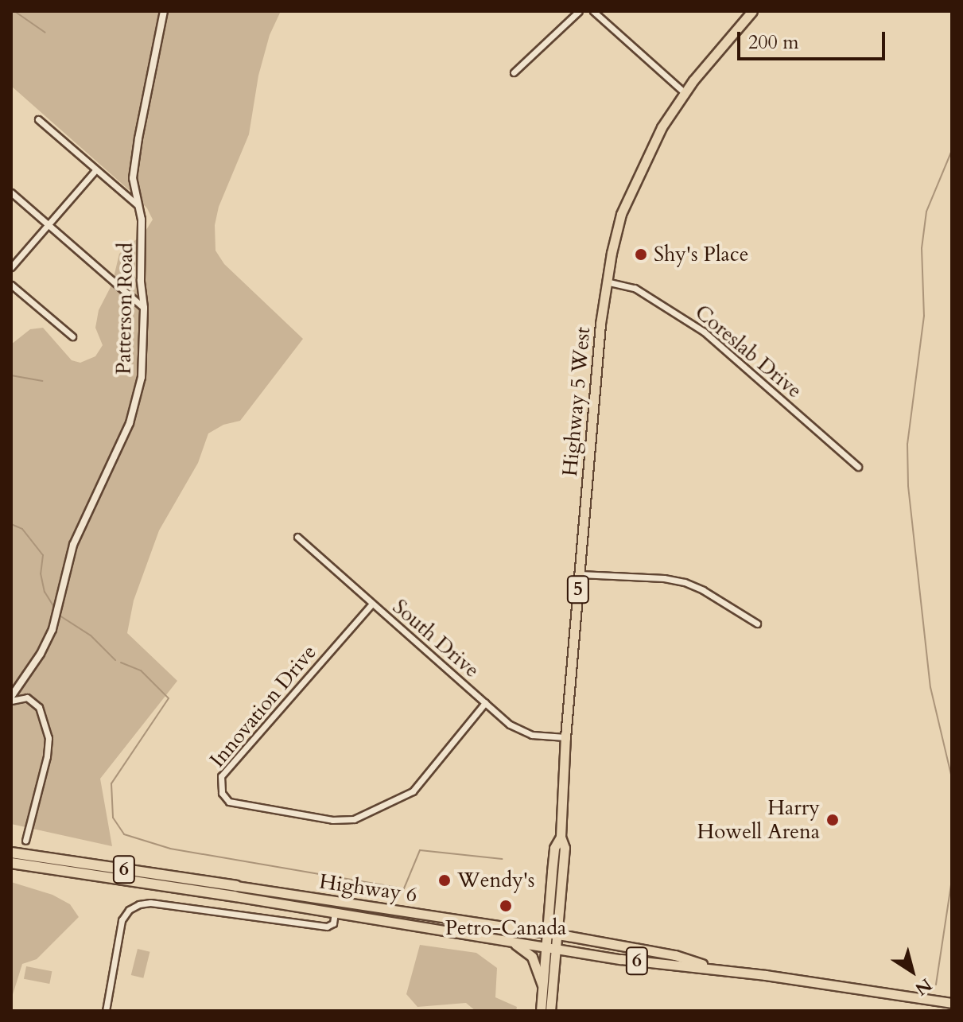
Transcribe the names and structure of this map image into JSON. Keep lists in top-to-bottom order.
{
  "streets": {
    "highway": ["6", "Highway 6"],
    "main road": ["Highway 5 West", "5"],
    "street": [
      "Patterson Road",
      "Coreslab Drive",
      "South Drive",
      "Innovation Drive"
    ]
  },
  "crossings": [
    ["Coreslab Drive", "Highway 5 West"],
    ["Highway 5 West", "5"],
    ["Highway 5 West", "South Drive"],
    ["Highway 5 West", "Highway 6"],
    ["5", "Highway 6"],
    ["South Drive", "Innovation Drive"]
  ],
  "places": [
    "Shy's Place",
    "Harry Howell Arena",
    "Wendy's",
    "Petro-Canada"
  ],
  "scale_bar": "200 m",
  "north": "bottom right"
}
